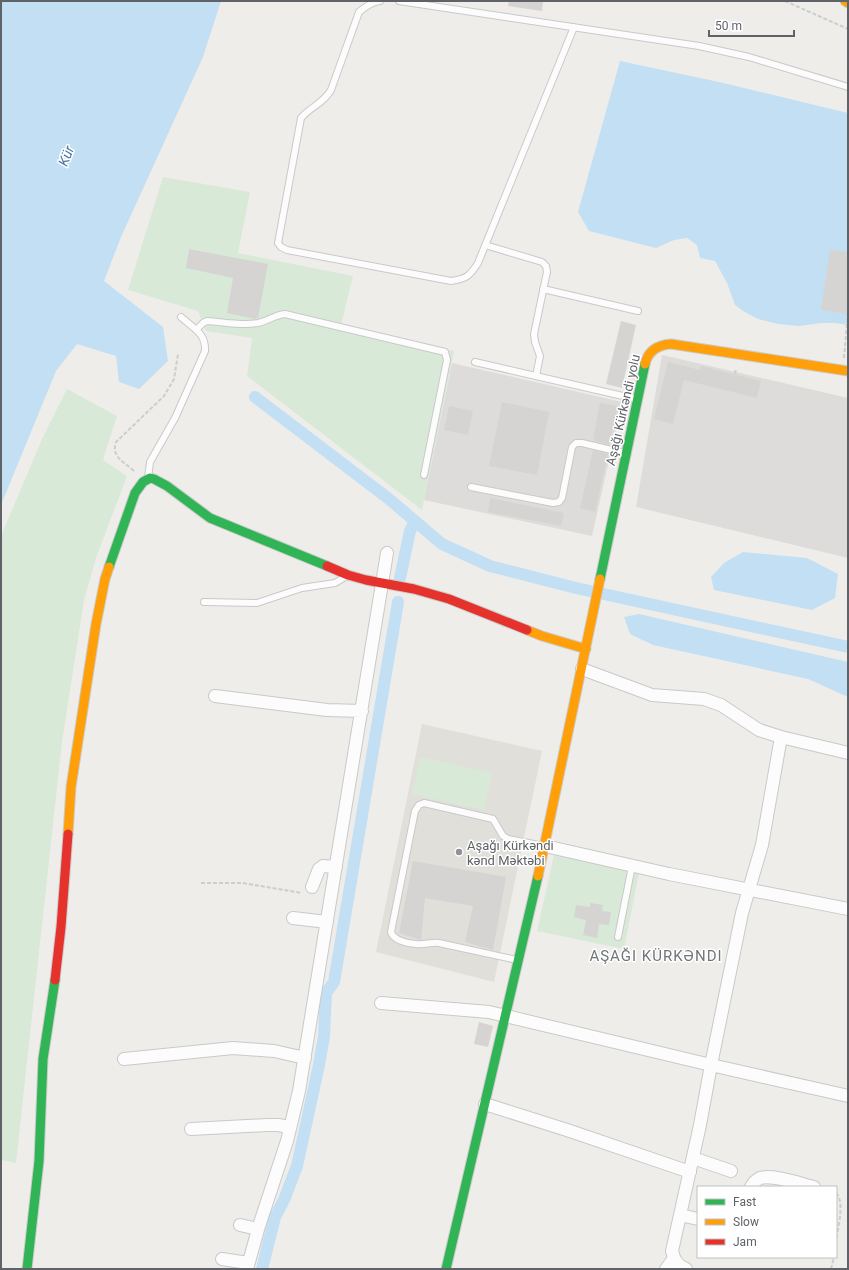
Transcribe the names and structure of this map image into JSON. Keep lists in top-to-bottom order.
{
  "streets": {
    "street": ["Aşağı Kürkəndi yolu"]
  },
  "districts": ["AŞAĞI KÜRKƏNDI"],
  "water": ["Kür"],
  "places": ["Aşağı Kürkəndi kənd Məktəbi"],
  "legend": ["Fast", "Slow", "Jam"],
  "scale_bar": "50 m"
}
